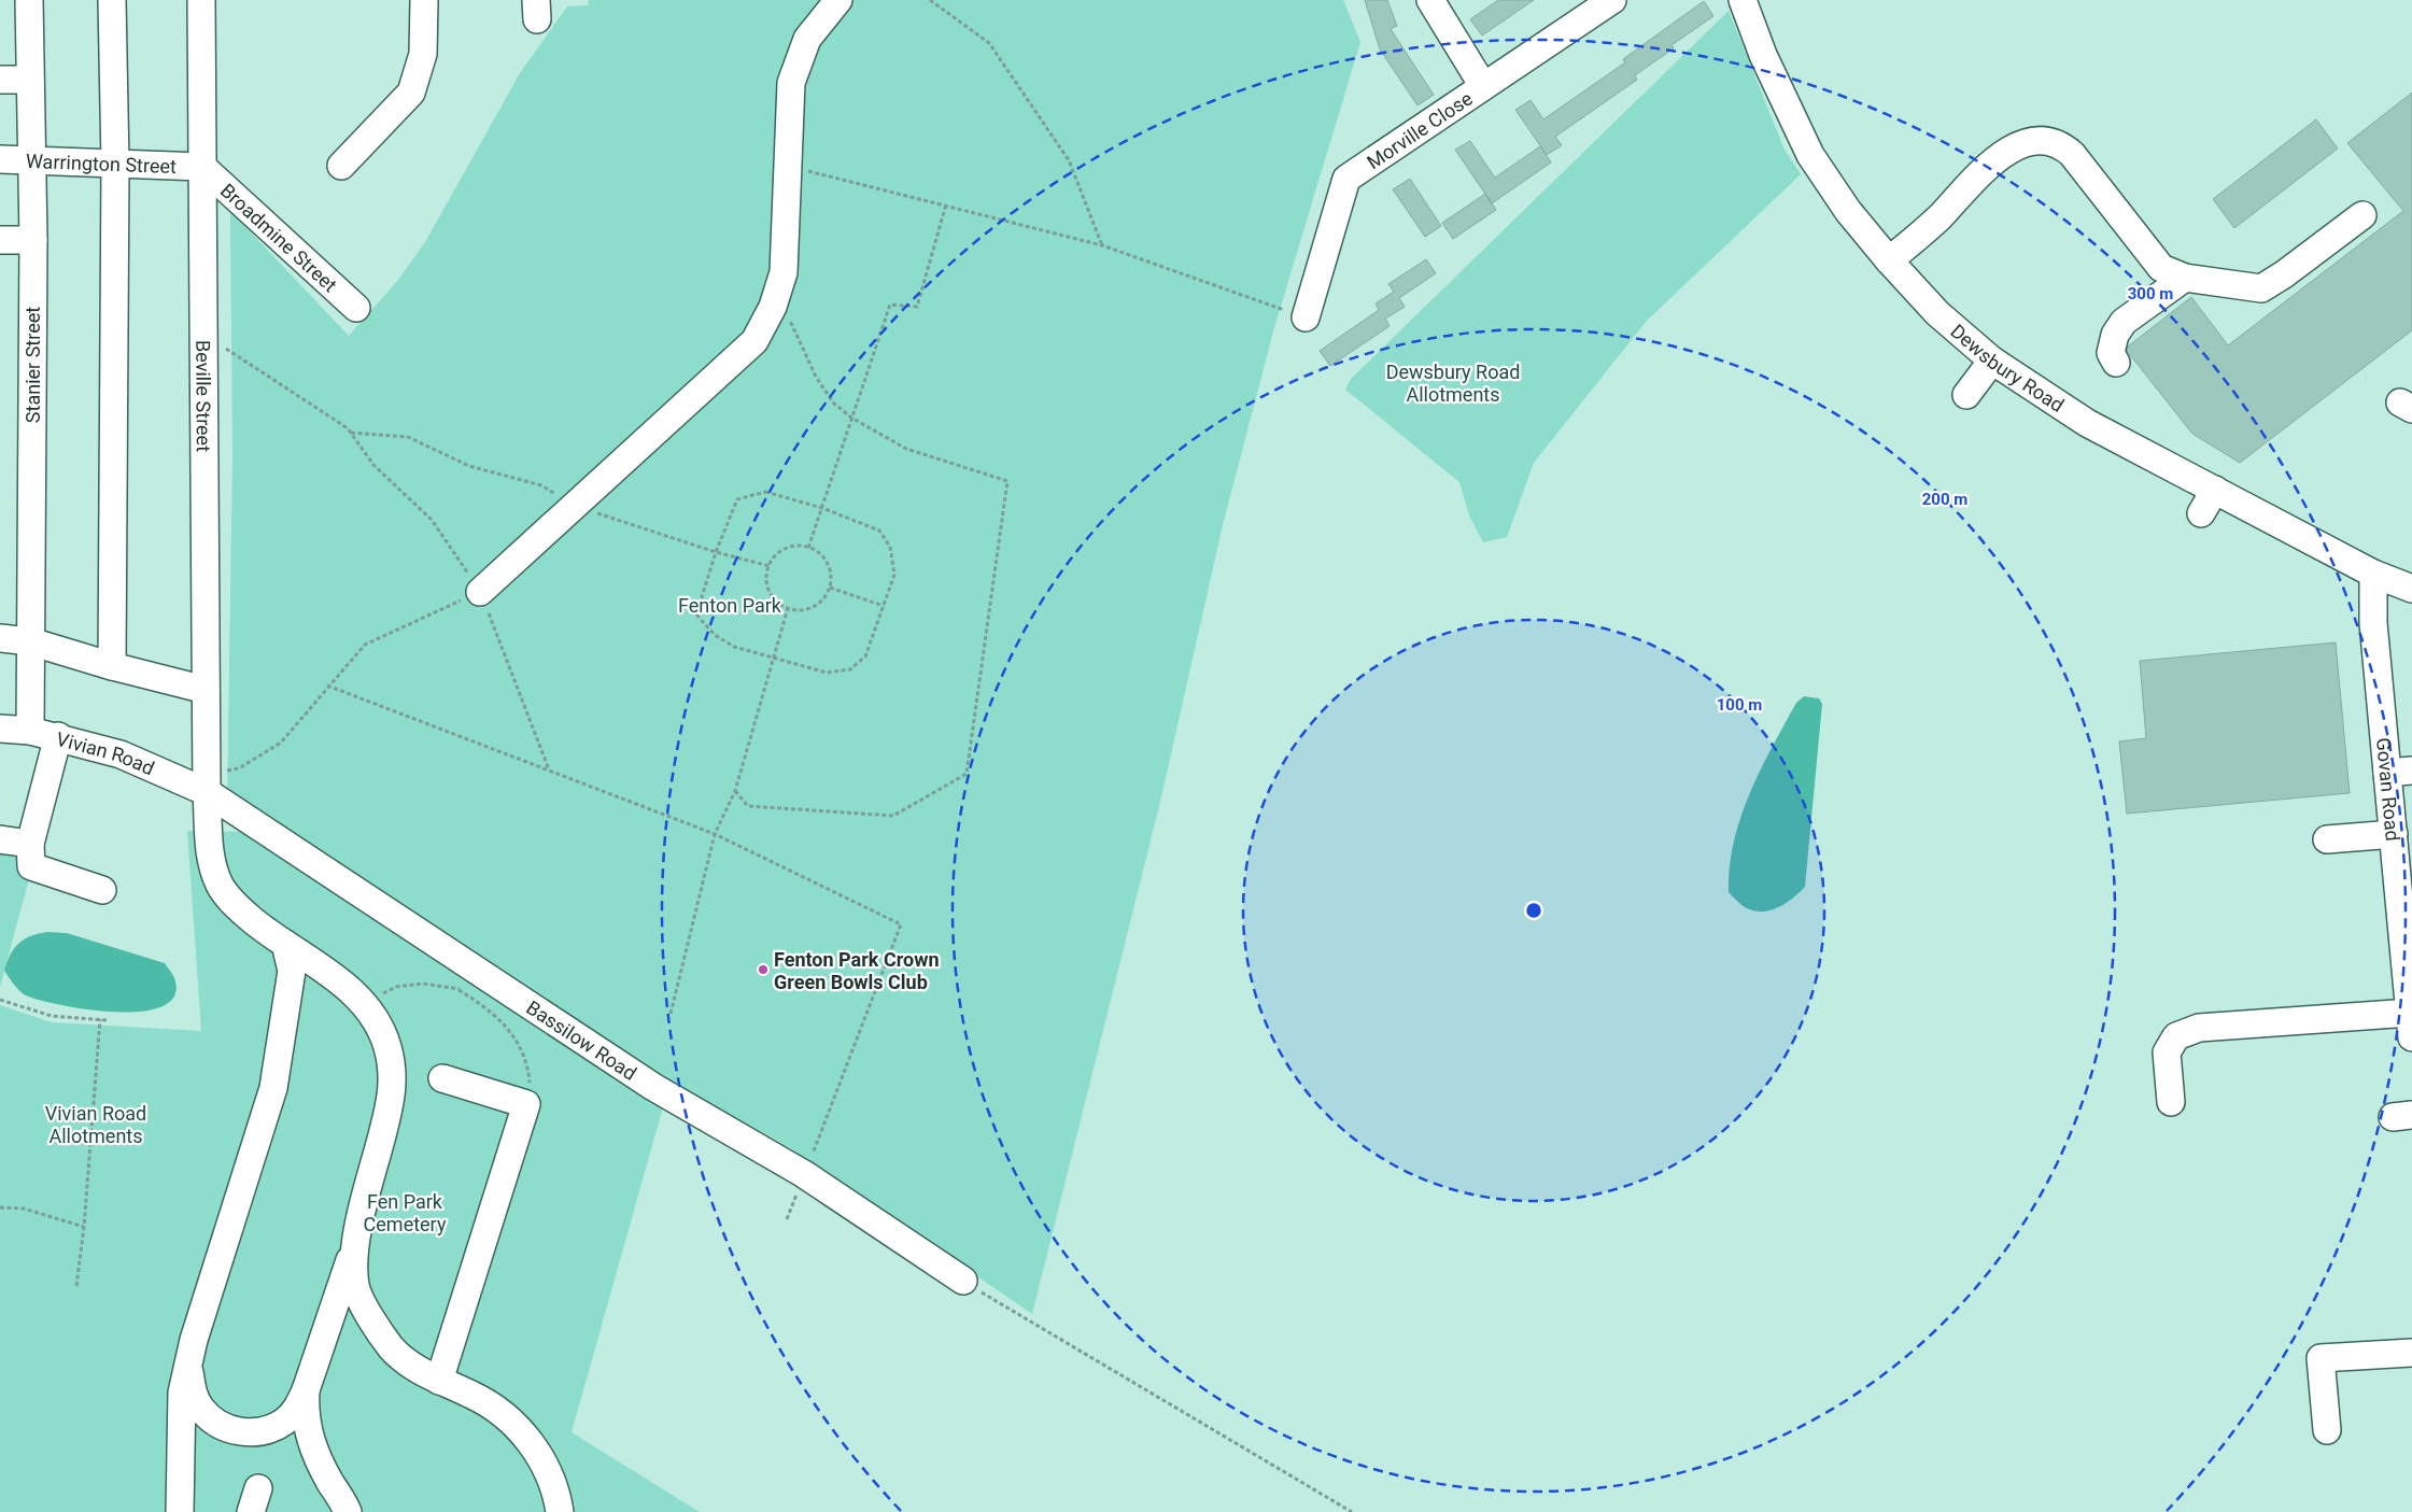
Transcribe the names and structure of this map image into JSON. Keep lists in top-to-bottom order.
{
  "streets": {
    "street": [
      "Morville Close",
      "Warrington Street",
      "Broadmine Street",
      "Stanier Street",
      "Dewsbury Road",
      "Beville Street",
      "Vivian Road",
      "Govan Road",
      "Bassilow Road"
    ]
  },
  "crossings": [
    ["Warrington Street", "Broadmine Street"],
    ["Warrington Street", "Stanier Street"],
    ["Warrington Street", "Beville Street"],
    ["Broadmine Street", "Beville Street"],
    ["Stanier Street", "Vivian Road"],
    ["Dewsbury Road", "Govan Road"],
    ["Beville Street", "Vivian Road"],
    ["Beville Street", "Bassilow Road"],
    ["Vivian Road", "Bassilow Road"]
  ],
  "parks": [
    "Dewsbury Road Allotments",
    "Fenton Park",
    "Vivian Road Allotments",
    "Fen Park Cemetery"
  ],
  "places": ["Fenton Park Crown Green Bowls Club"],
  "rings": ["300 m", "200 m", "100 m"]
}
